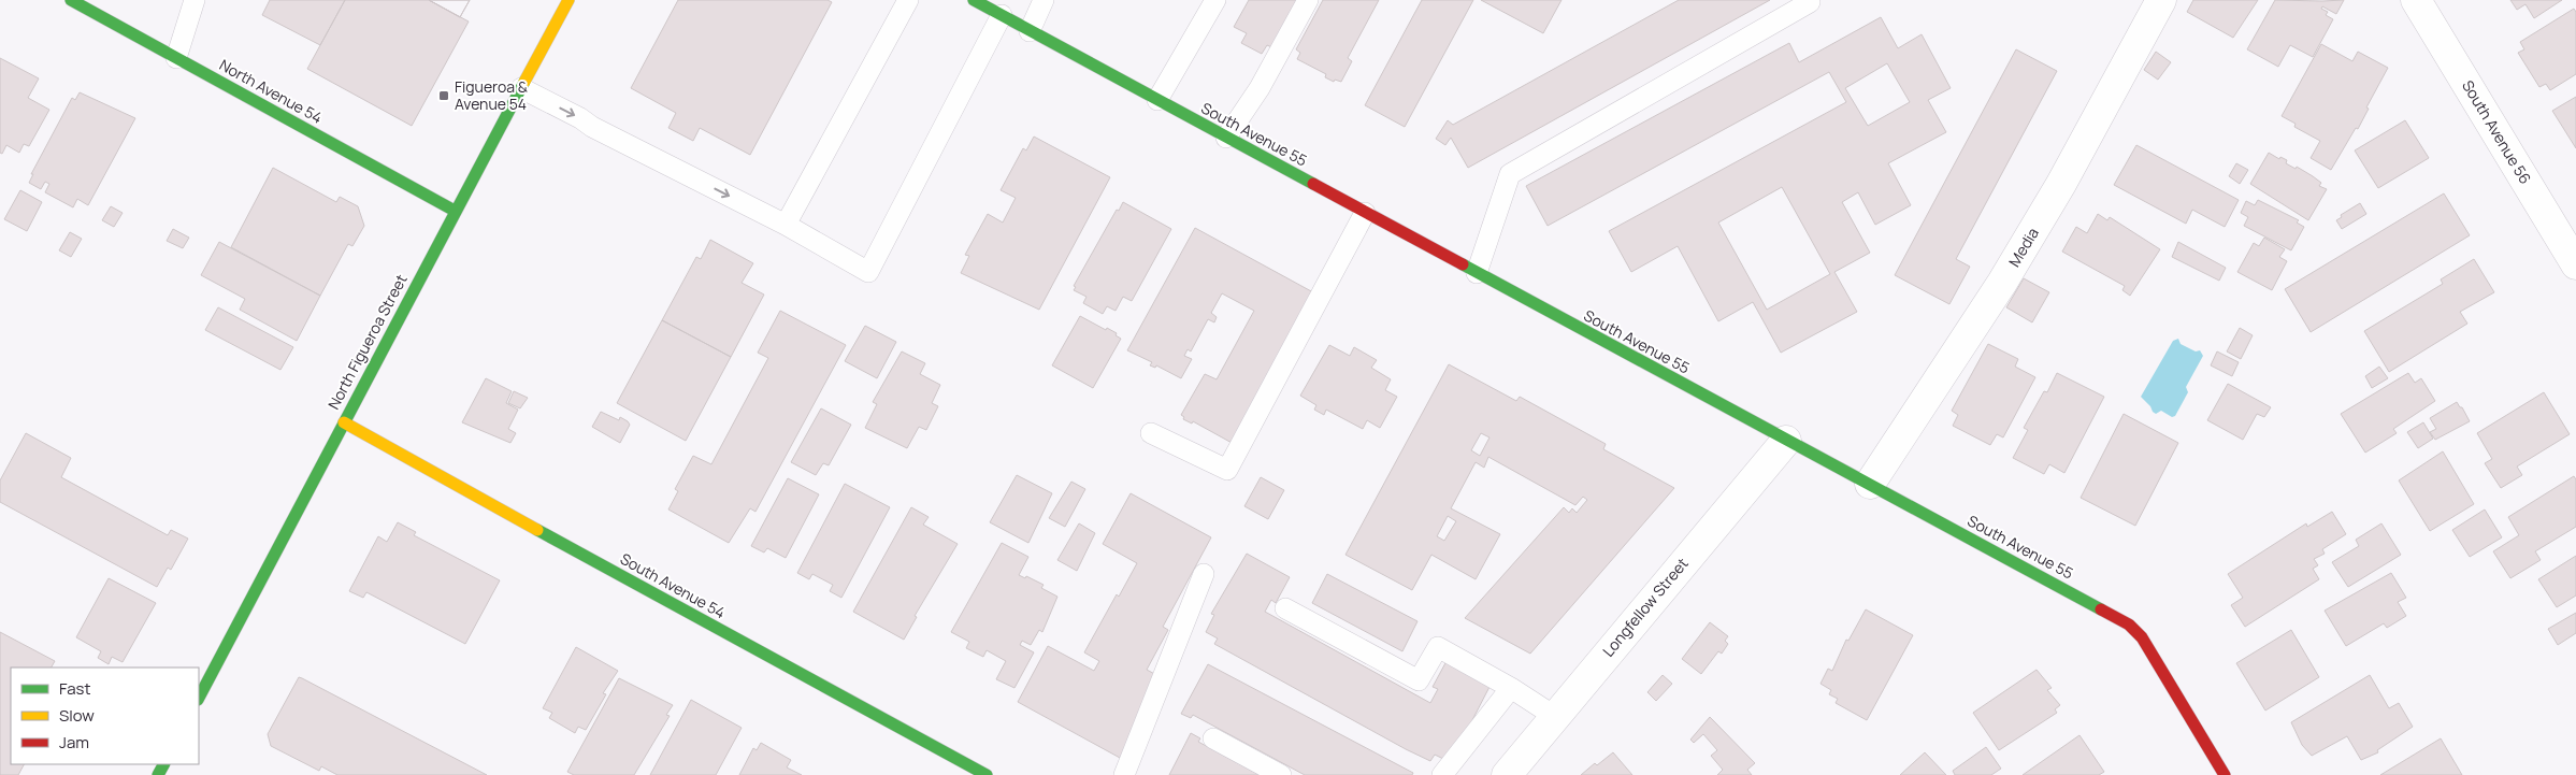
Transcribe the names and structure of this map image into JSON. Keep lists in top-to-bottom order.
{
  "streets": {
    "street": [
      "North Avenue 54",
      "South Avenue 56",
      "South Avenue 55",
      "Media",
      "North Figueroa Street",
      "South Avenue 54",
      "Longfellow Street"
    ]
  },
  "crossings": [
    ["North Avenue 54", "North Figueroa Street"],
    ["South Avenue 55", "Media"],
    ["South Avenue 55", "Longfellow Street"],
    ["North Figueroa Street", "South Avenue 54"]
  ],
  "places": {
    "transit": ["Figueroa & Avenue 54"]
  },
  "legend": ["Fast", "Slow", "Jam"]
}
